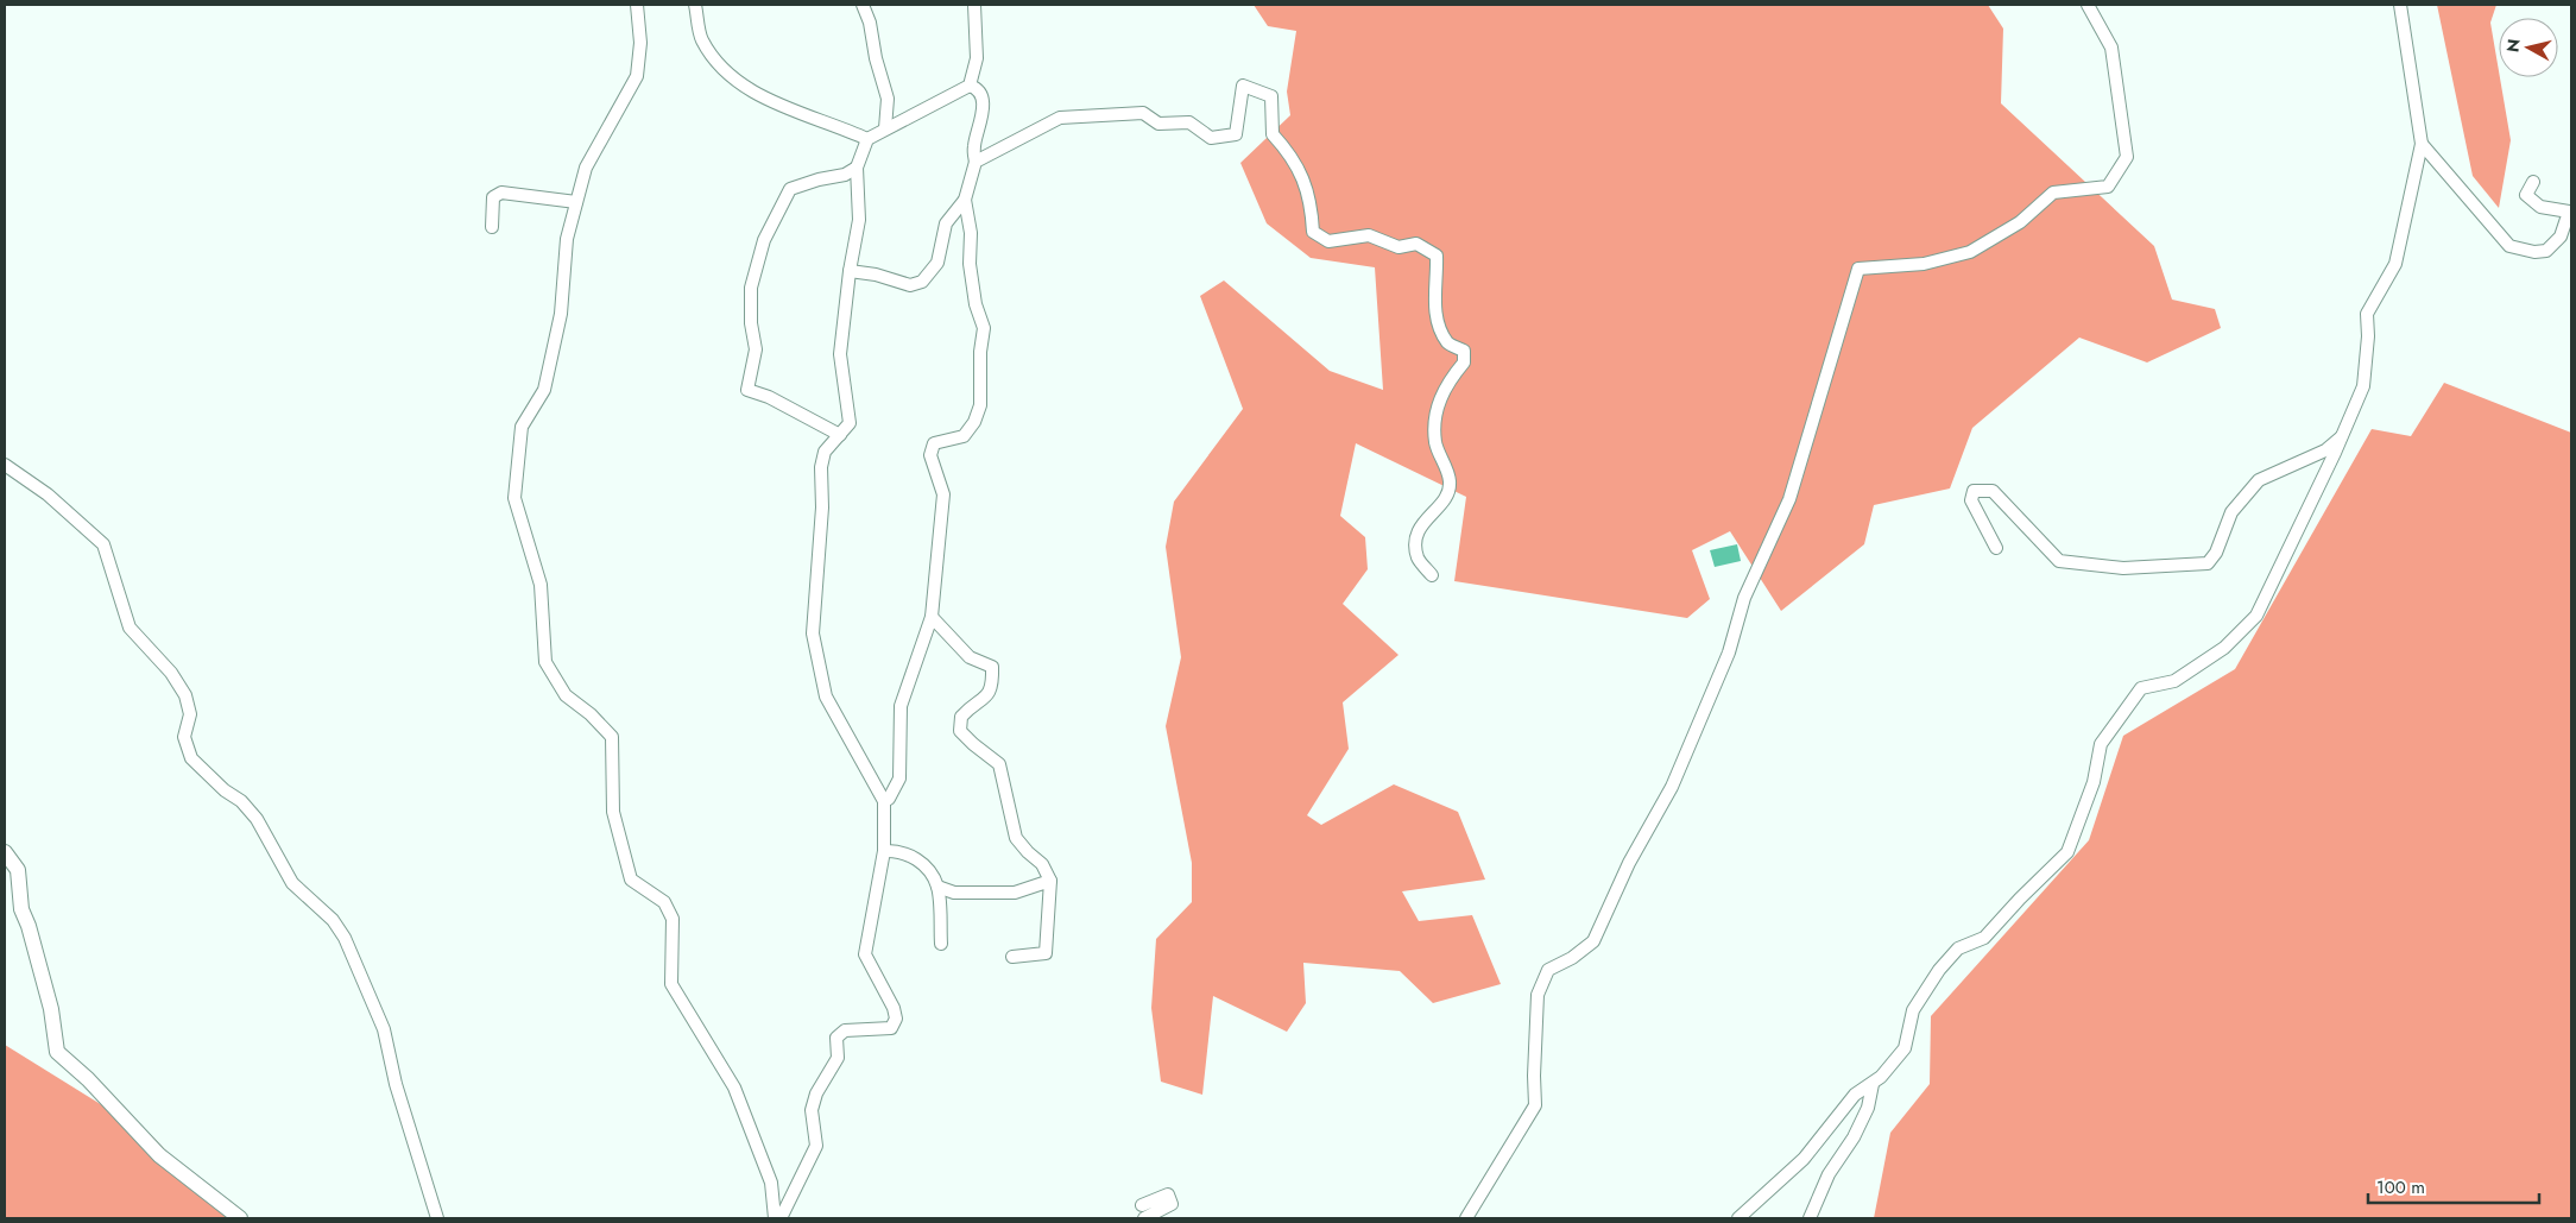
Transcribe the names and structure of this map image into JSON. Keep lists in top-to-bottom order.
{
  "scale_bar": "100 m",
  "north": "left"
}
